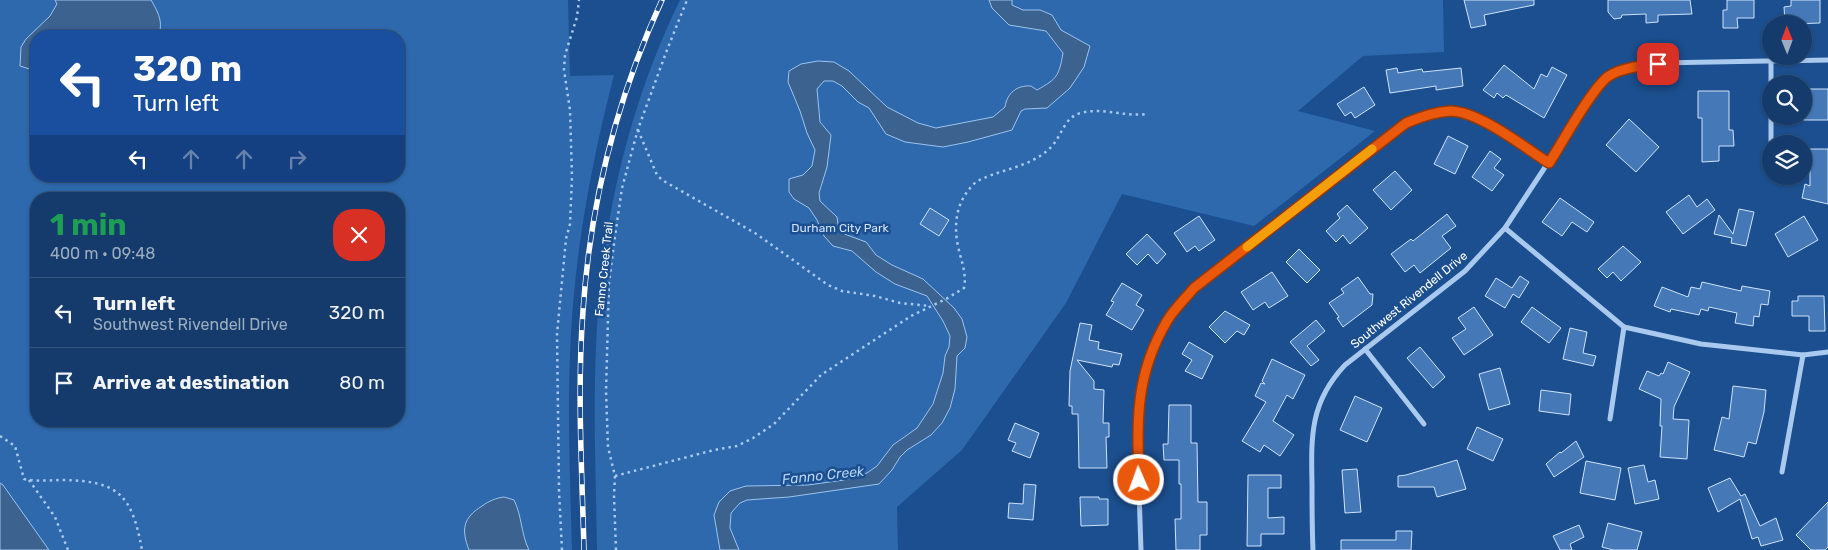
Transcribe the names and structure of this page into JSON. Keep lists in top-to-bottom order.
{
  "streets": {
    "street": ["Southwest Rivendell Drive"],
    "path": ["Fanno Creek Trail"]
  },
  "water": ["Fanno Creek"],
  "parks": ["Durham City Park"],
  "north": "top",
  "page": {
    "turn": ["320 m", "Turn left"],
    "heading": ["1 min", "400 m · 09:48"],
    "list": [
      {
        "name": "Turn left",
        "note": "Southwest Rivendell Drive",
        "value": "320 m"
      },
      {
        "name": "Arrive at destination",
        "value": "80 m"
      }
    ]
  }
}
